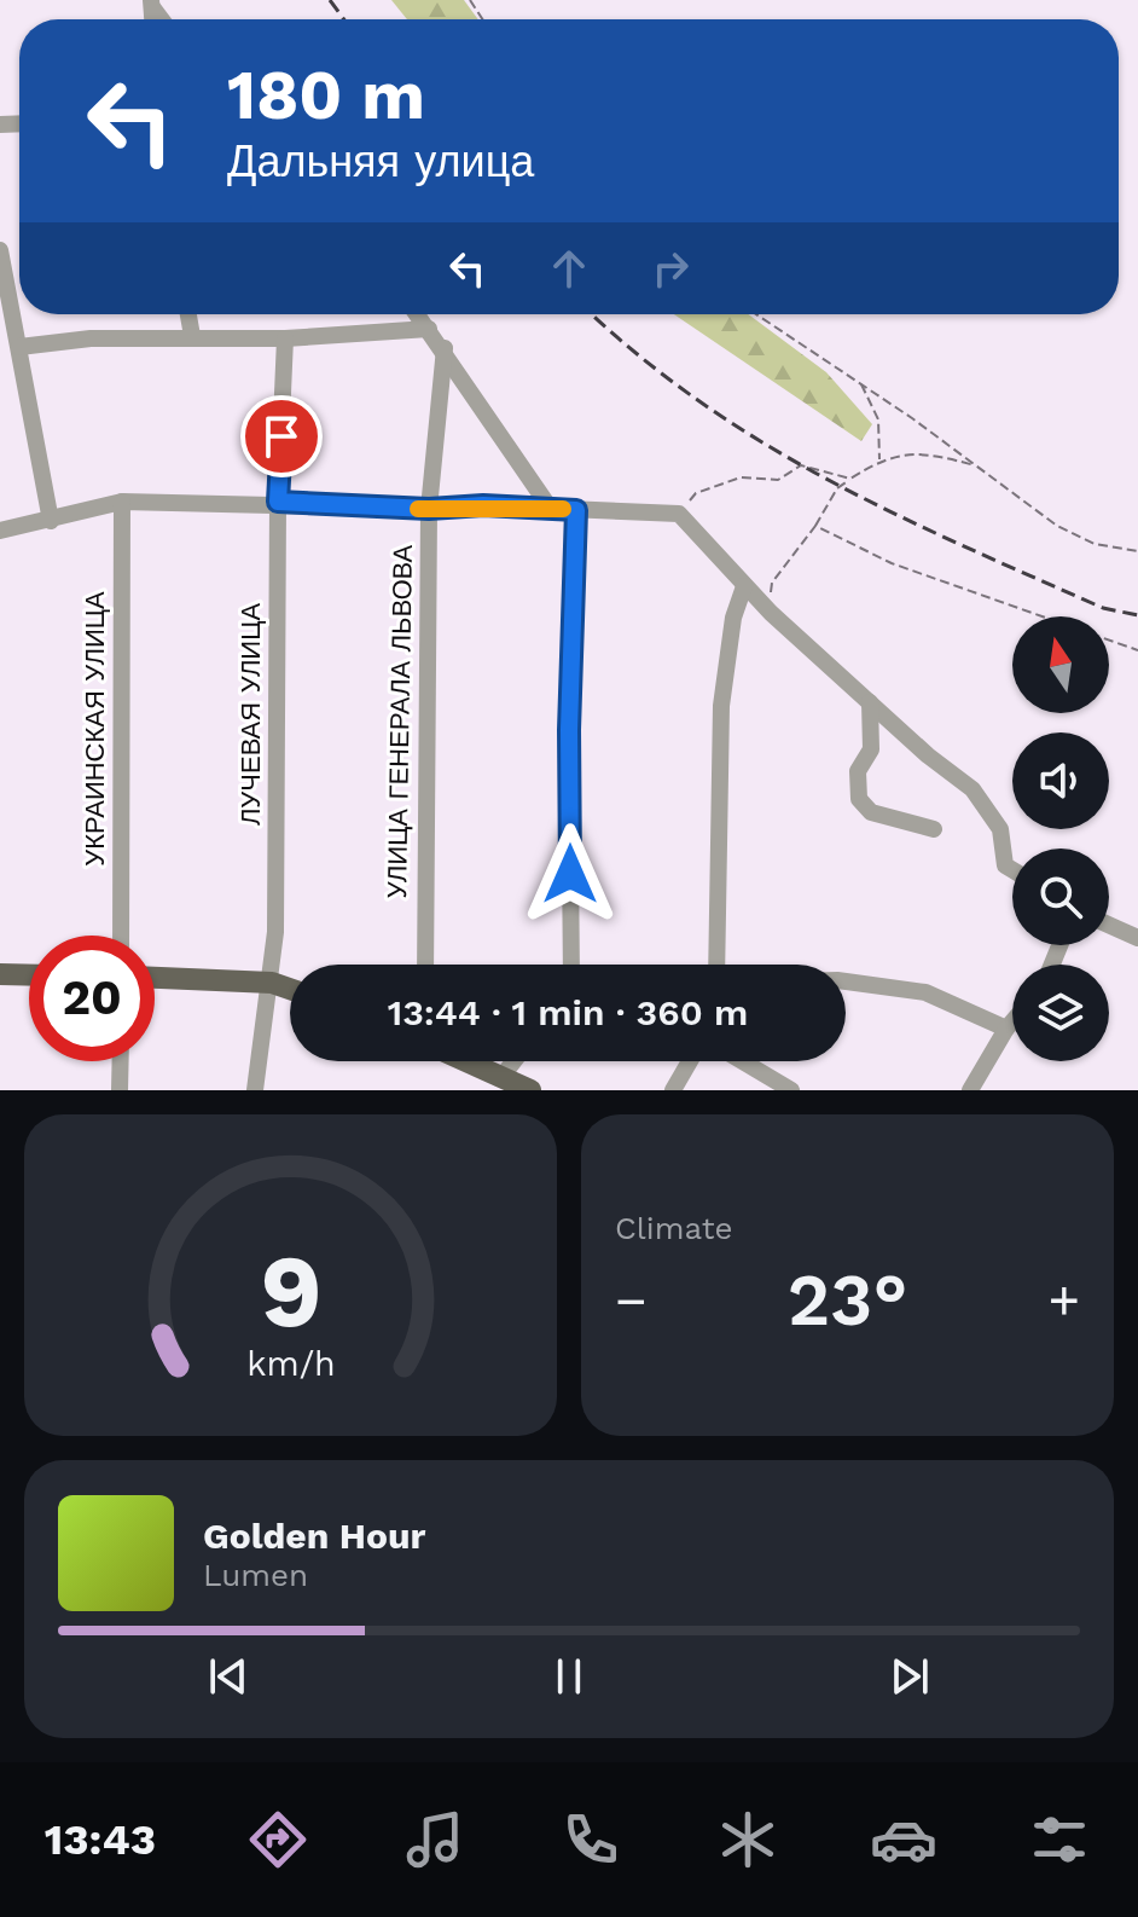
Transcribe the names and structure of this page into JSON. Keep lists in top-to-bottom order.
{
  "streets": {
    "street": ["ЛУЧЕВАЯ УЛИЦА", "УЛИЦА ГЕНЕРАЛА ЛЬВОВА", "УКРАИНСКАЯ УЛИЦА"]
  },
  "north": "top",
  "page": {
    "turn": ["180 m", "Дальняя улица"],
    "limit": "20",
    "trip": "13:44 · 1 min · 360 m",
    "tile": "Climate",
    "heat": ["−", "23°", "+"],
    "song": ["Golden Hour", "Lumen"],
    "tabs": "13:43",
    "gauge": ["9", "km/h"]
  }
}
